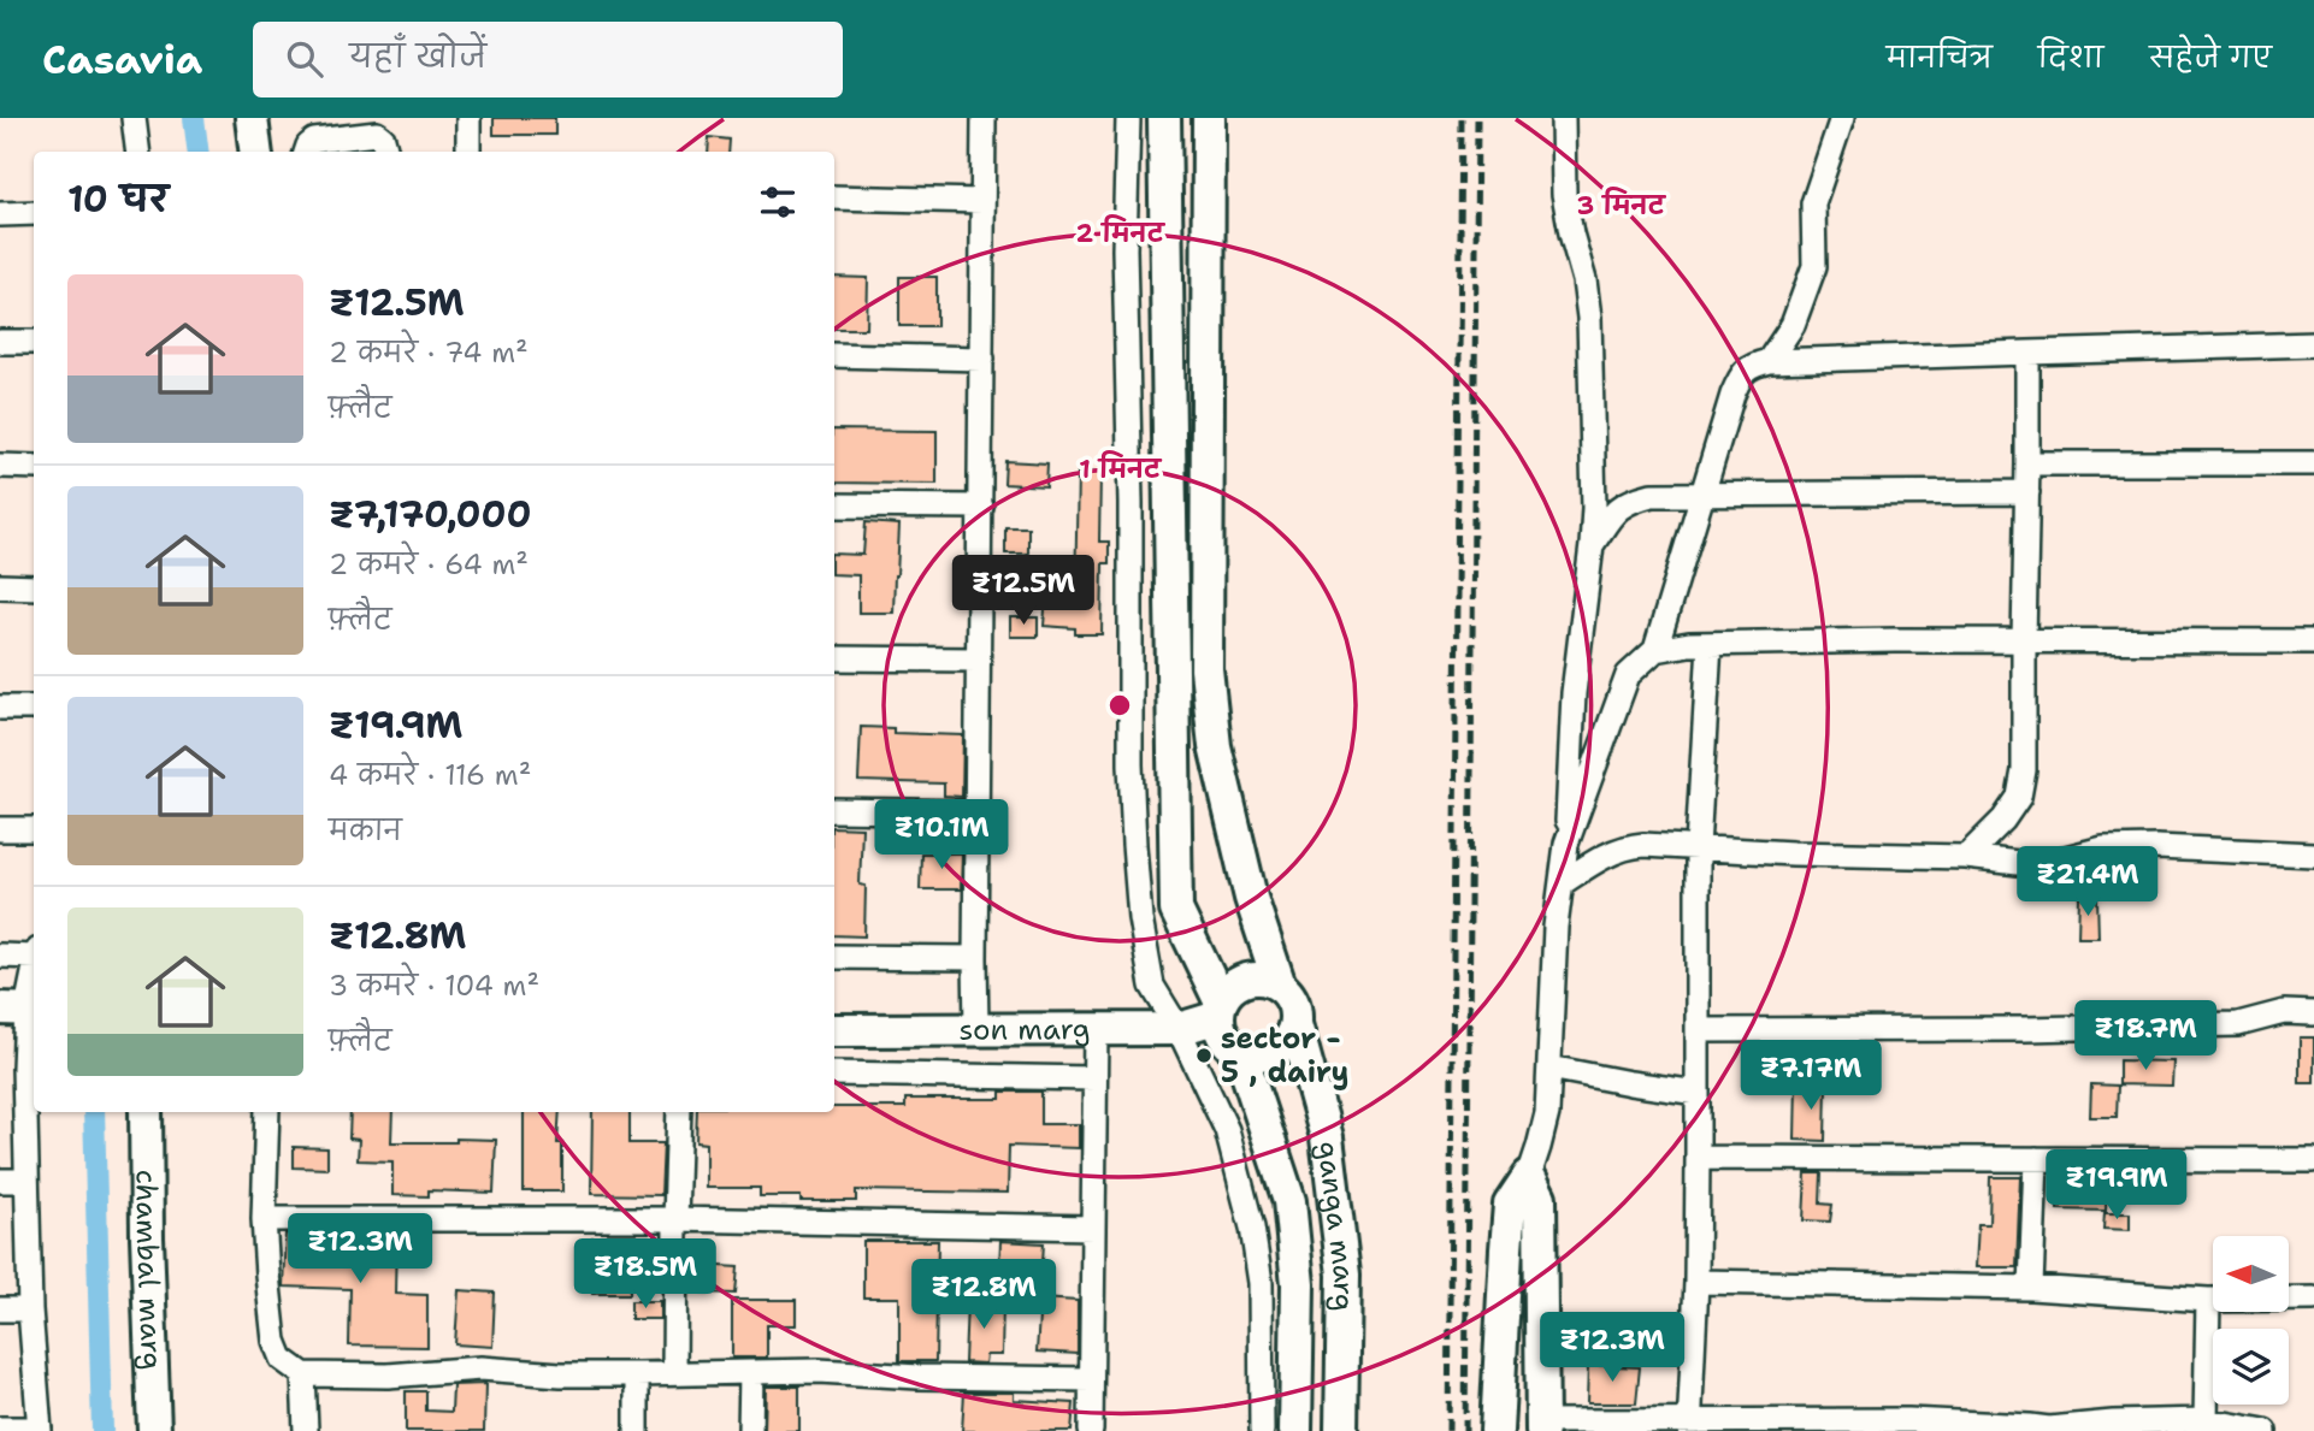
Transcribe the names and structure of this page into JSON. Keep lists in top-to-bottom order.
{
  "streets": {
    "street": ["son marg", "ganga marg", "chambal marg"]
  },
  "crossings": [
    ["son marg", "ganga marg"]
  ],
  "places": ["sector - 5 , dairy"],
  "north": "left",
  "page": {
    "header": "Casavia",
    "search": "यहाँ खोजें",
    "nav": ["मानचित्र", "दिशा", "सहेजे गए"],
    "heading": "10 घर",
    "list": [
      {
        "name": "₹12.5M",
        "note": "2 कमरे · 74 m² · फ़्लैट"
      },
      {
        "name": "₹7,170,000",
        "note": "2 कमरे · 64 m² · फ़्लैट"
      },
      {
        "name": "₹19.9M",
        "note": "4 कमरे · 116 m² · मकान"
      },
      {
        "name": "₹12.8M",
        "note": "3 कमरे · 104 m² · फ़्लैट"
      }
    ],
    "price": [
      "₹12.5M",
      "₹10.1M",
      "₹21.4M",
      "₹18.7M",
      "₹7.17M",
      "₹19.9M",
      "₹12.3M",
      "₹18.5M",
      "₹12.8M",
      "₹12.3M"
    ]
  },
  "rings": ["3 मिनट", "2 मिनट", "1 मिनट"]
}
